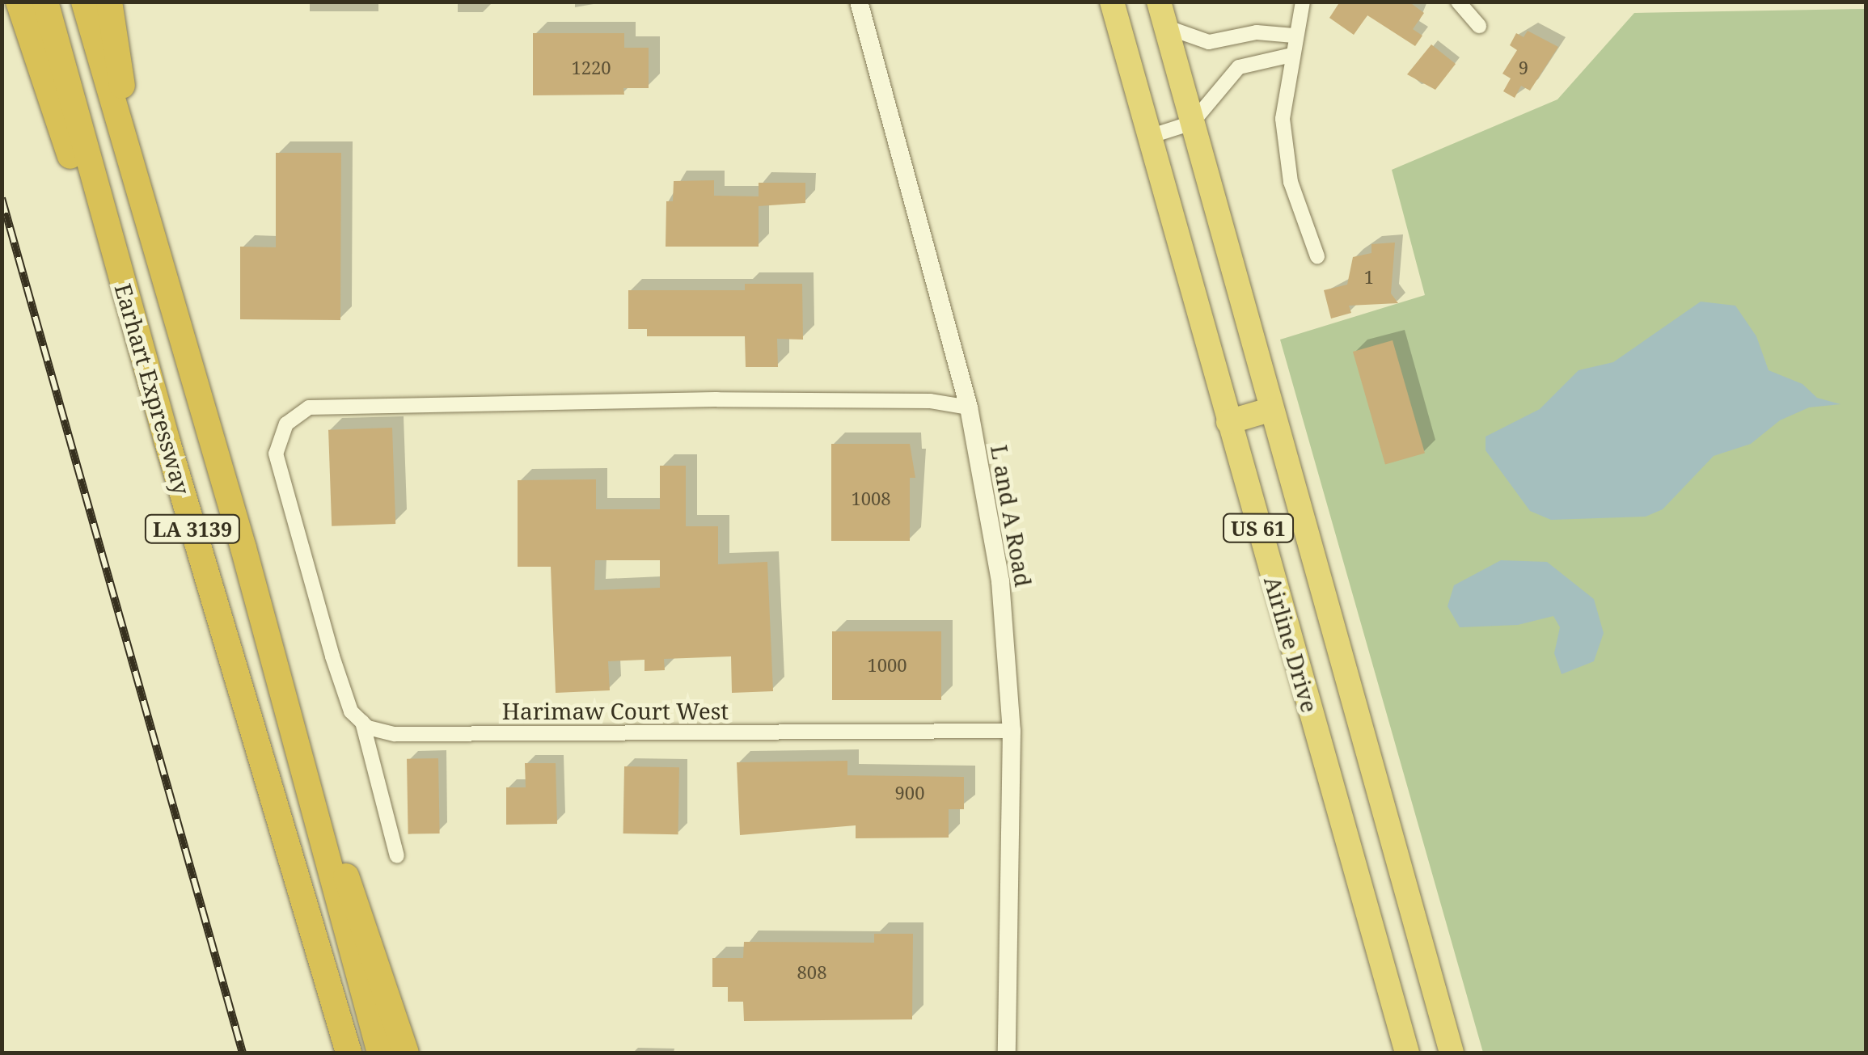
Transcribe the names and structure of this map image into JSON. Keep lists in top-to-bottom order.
{
  "streets": {
    "highway": [
      "Earhart Expressway",
      "US 61",
      "LA 3139",
      "Airline Drive"
    ],
    "street": ["L and A Road", "Harimaw Court West"]
  },
  "crossings": [
    ["L and A Road", "Harimaw Court West"]
  ],
  "house_numbers": [
    "1220",
    "9",
    "1",
    "1008",
    "1000",
    "900",
    "808"
  ]
}
